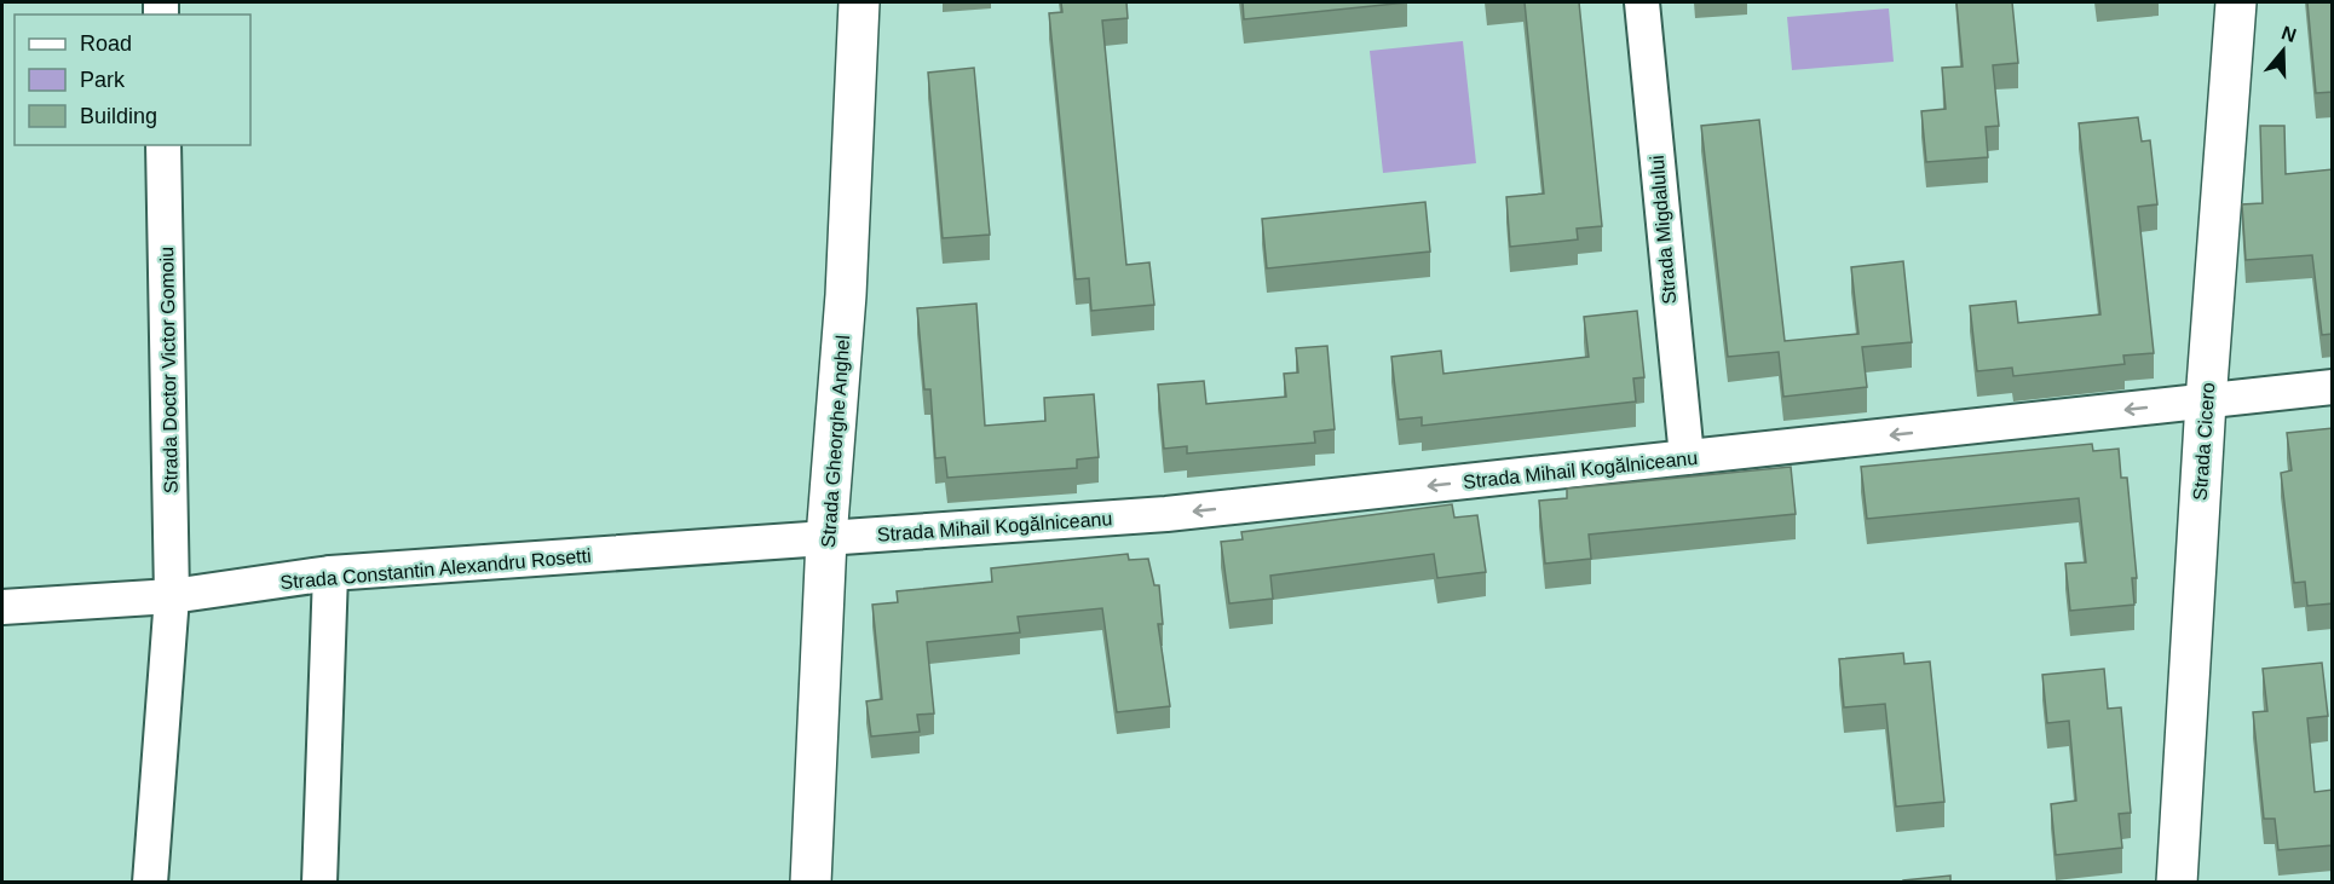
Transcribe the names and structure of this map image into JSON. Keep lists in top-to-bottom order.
{
  "streets": {
    "street": [
      "Strada Migdalului",
      "Strada Doctor Victor Gomoiu",
      "Strada Gheorghe Anghel",
      "Strada Cicero",
      "Strada Mihail Kogălniceanu",
      "Strada Constantin Alexandru Rosetti"
    ]
  },
  "crossings": [
    ["Strada Migdalului", "Strada Mihail Kogălniceanu"],
    ["Strada Doctor Victor Gomoiu", "Strada Constantin Alexandru Rosetti"],
    ["Strada Gheorghe Anghel", "Strada Mihail Kogălniceanu"],
    ["Strada Gheorghe Anghel", "Strada Constantin Alexandru Rosetti"],
    ["Strada Cicero", "Strada Mihail Kogălniceanu"],
    ["Strada Mihail Kogălniceanu", "Strada Constantin Alexandru Rosetti"]
  ],
  "one_way": ["Strada Mihail Kogălniceanu"],
  "legend": ["Road", "Park", "Building"],
  "north": "top"
}
